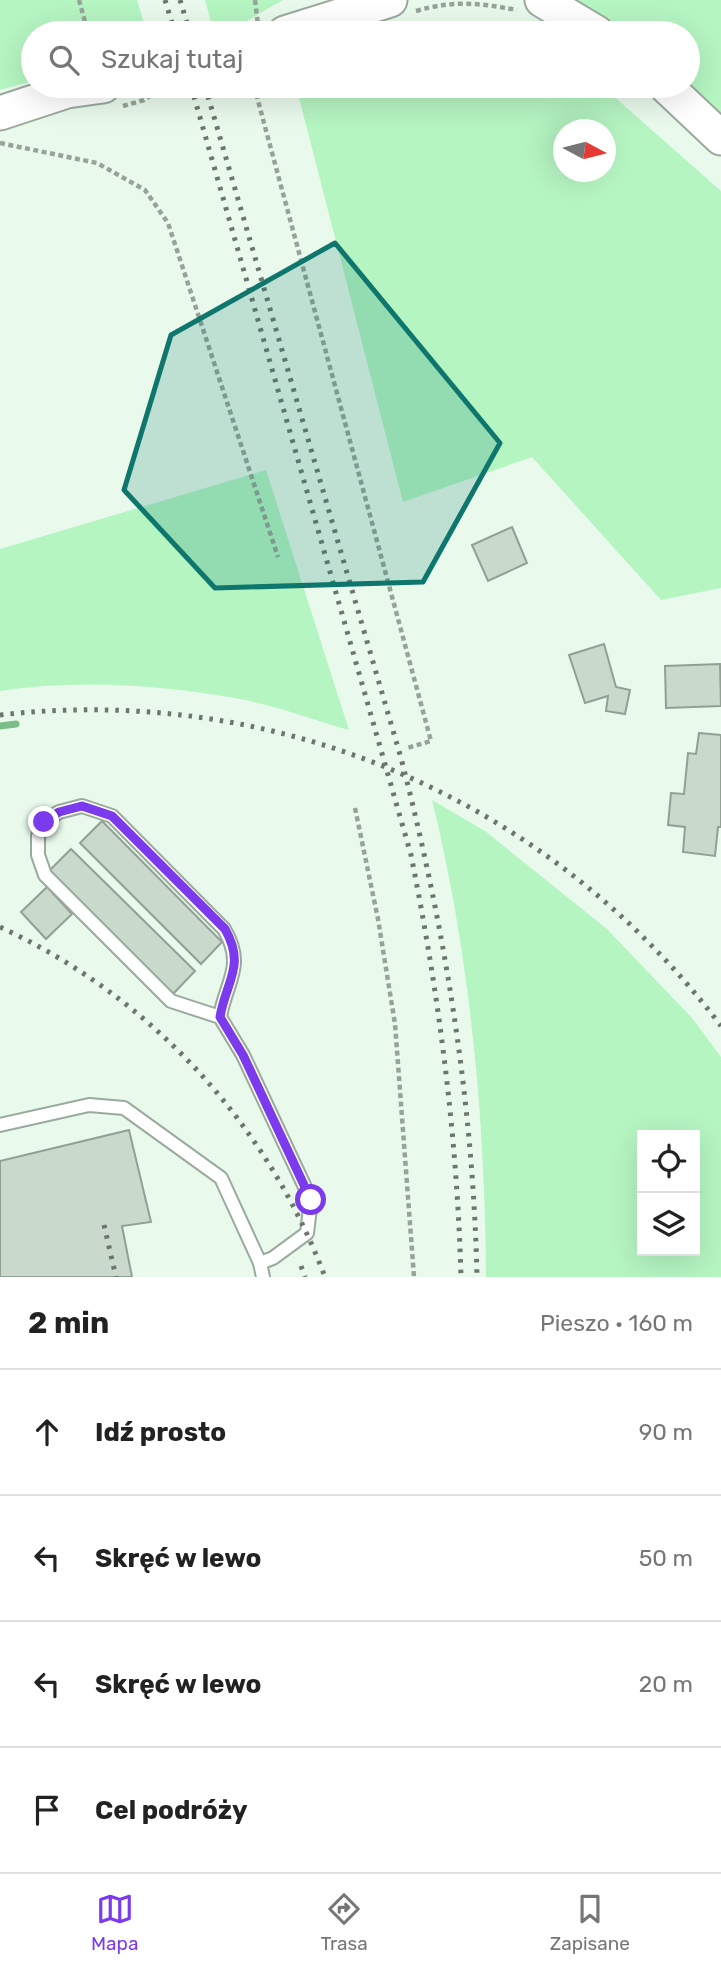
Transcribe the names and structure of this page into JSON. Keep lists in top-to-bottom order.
{
  "north": "right",
  "page": {
    "search": "Szukaj tutaj",
    "heading": ["2 min", "Pieszo · 160 m"],
    "list": [
      ["Idź prosto", "90 m"],
      ["Skręć w lewo", "50 m"],
      ["Skręć w lewo", "20 m"],
      "Cel podróży"
    ],
    "nav": ["Mapa", "Trasa", "Zapisane"]
  }
}
